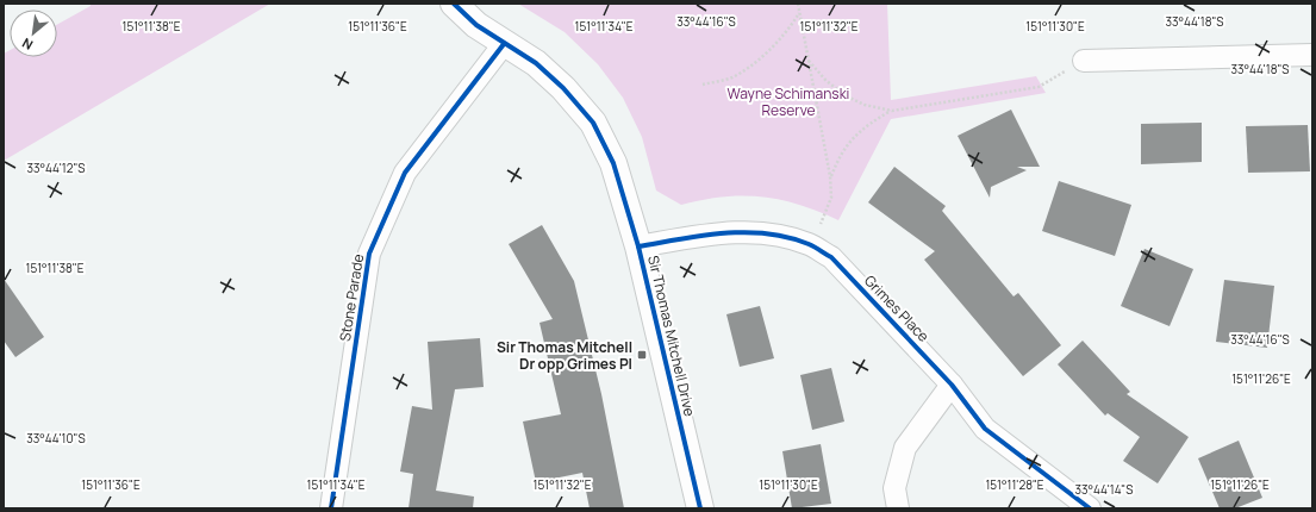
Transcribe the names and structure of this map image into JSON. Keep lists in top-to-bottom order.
{
  "streets": {
    "street": ["Stone Parade", "Grimes Place", "Sir Thomas Mitchell Drive"]
  },
  "crossings": [
    ["Stone Parade", "Sir Thomas Mitchell Drive"],
    ["Grimes Place", "Sir Thomas Mitchell Drive"]
  ],
  "parks": ["Wayne Schimanski Reserve"],
  "places": {
    "transit": ["Sir Thomas Mitchell Dr opp Grimes Pl"]
  },
  "north": "bottom left",
  "coordinates": [
    "33°44'16\"S",
    "33°44'18\"S",
    "151°11'38\"E",
    "151°11'36\"E",
    "151°11'34\"E",
    "151°11'32\"E",
    "151°11'30\"E",
    "33°44'12\"S",
    "151°11'26\"E",
    "33°44'10\"S",
    "151°11'28\"E",
    "33°44'14\"S"
  ]
}
